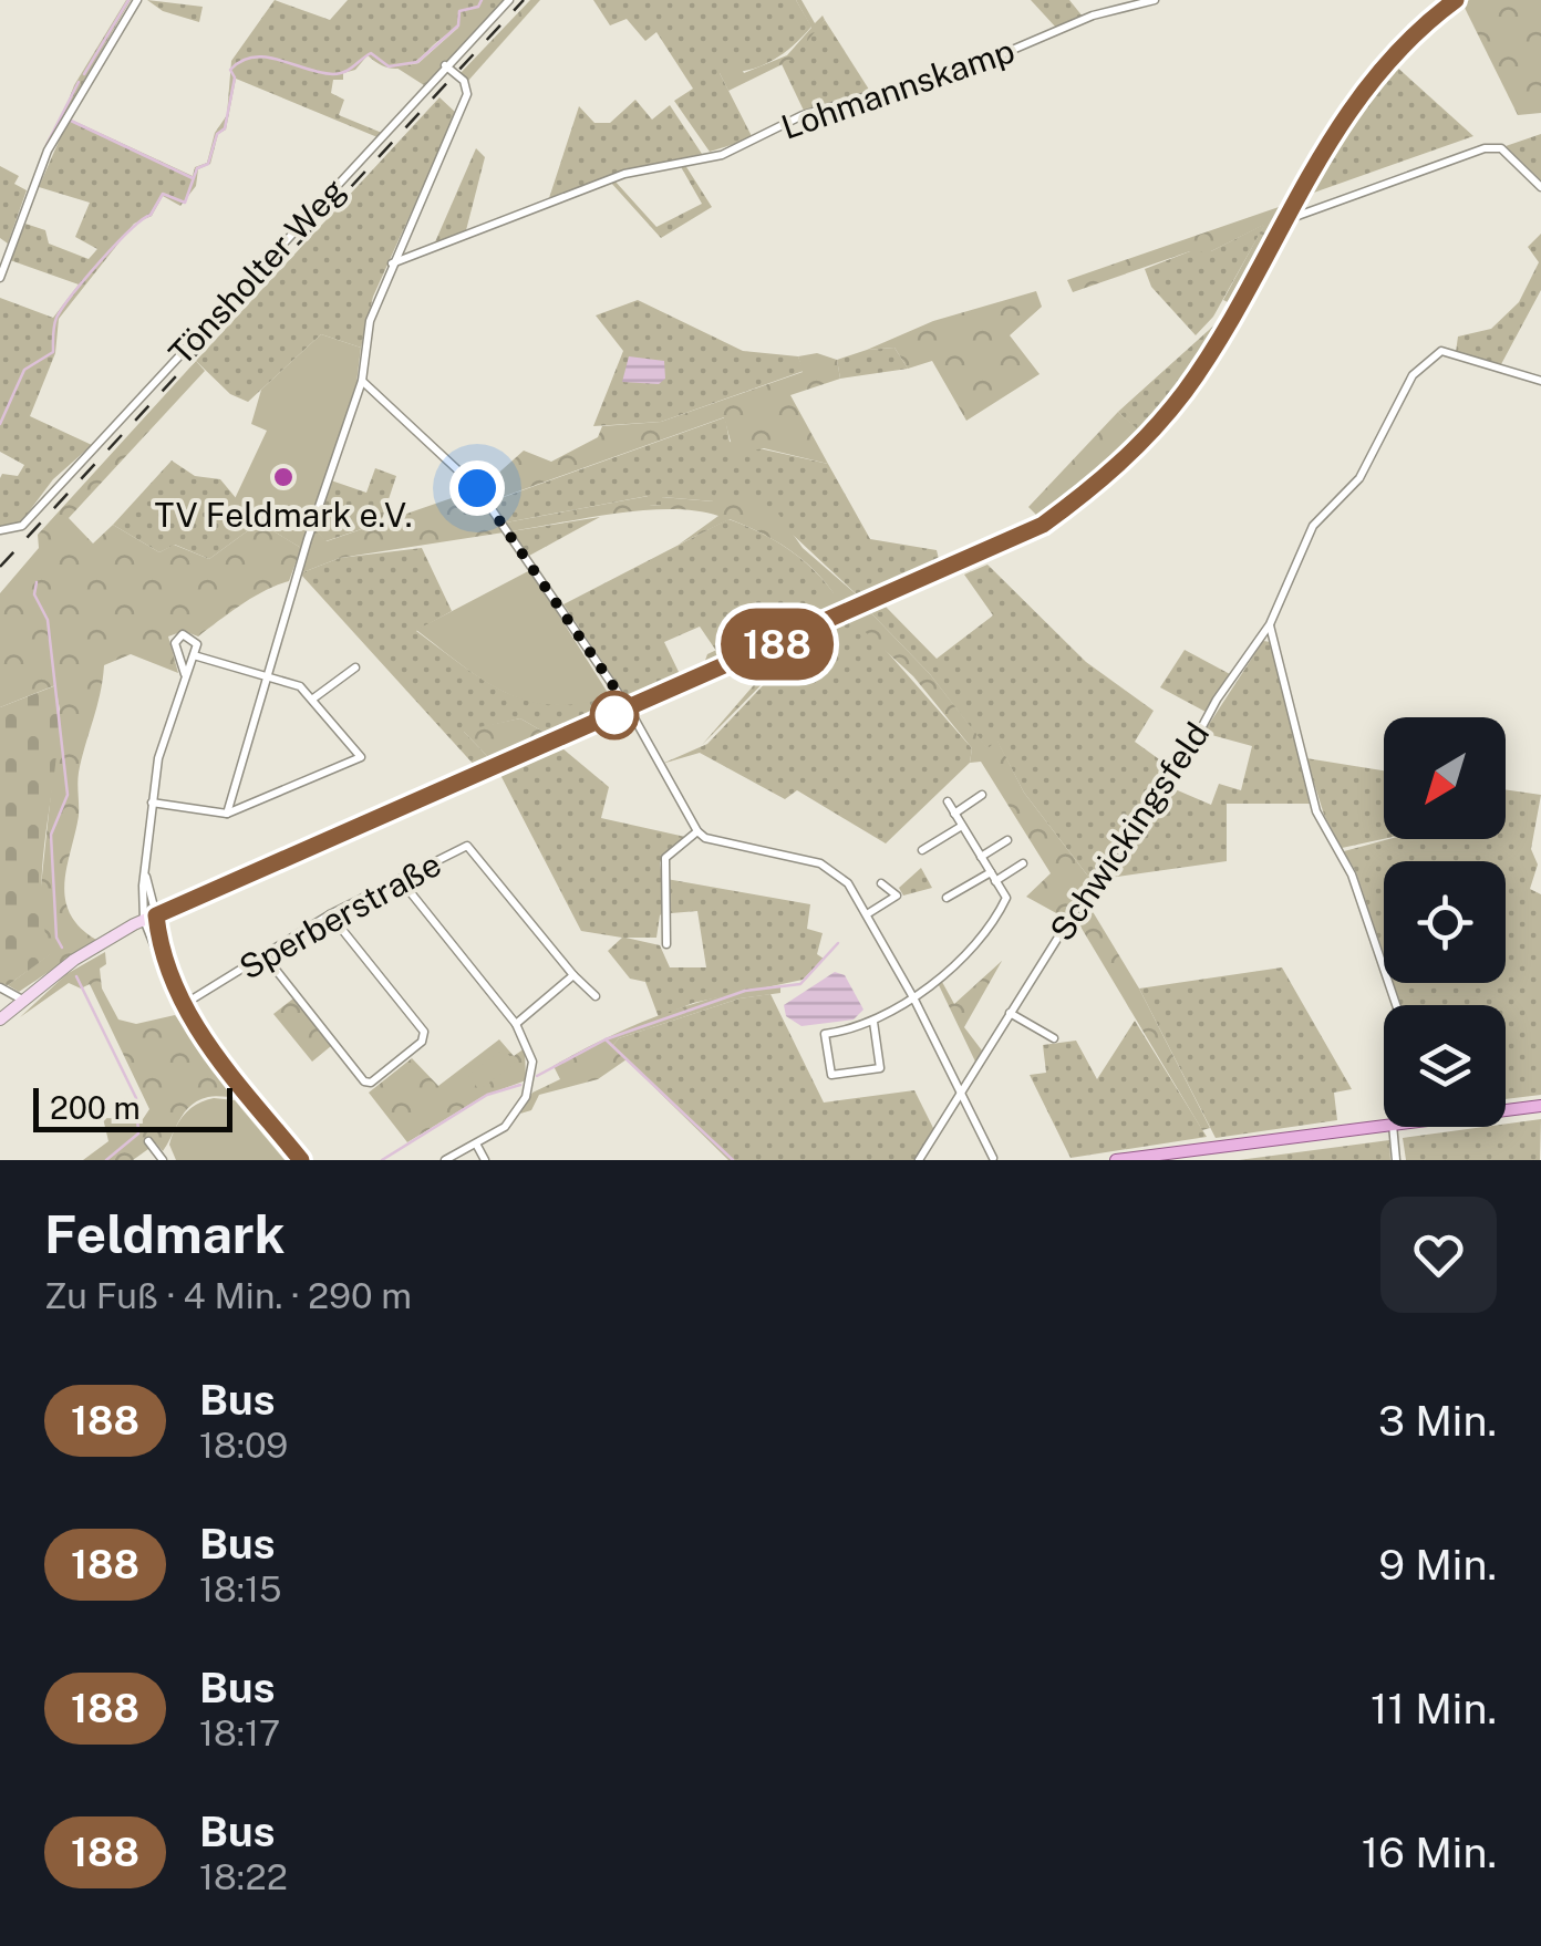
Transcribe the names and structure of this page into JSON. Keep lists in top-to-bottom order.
{
  "streets": {
    "street": [
      "Lohmannskamp",
      "Tönsholter Weg",
      "Schwickingsfeld",
      "Sperberstraße"
    ]
  },
  "places": ["TV Feldmark e.V."],
  "lines": ["bus line 188"],
  "scale_bar": "200 m",
  "north": "bottom left",
  "page": {
    "on_map": "188",
    "scale": "200 m",
    "heading": ["Feldmark", "Zu Fuß · 4 Min. · 290 m"],
    "list": [
      {
        "mark": "188",
        "name": "Bus",
        "note": "18:09",
        "value": "3 Min."
      },
      {
        "mark": "188",
        "name": "Bus",
        "note": "18:15",
        "value": "9 Min."
      },
      {
        "mark": "188",
        "name": "Bus",
        "note": "18:17",
        "value": "11 Min."
      },
      {
        "mark": "188",
        "name": "Bus",
        "note": "18:22",
        "value": "16 Min."
      }
    ]
  }
}
